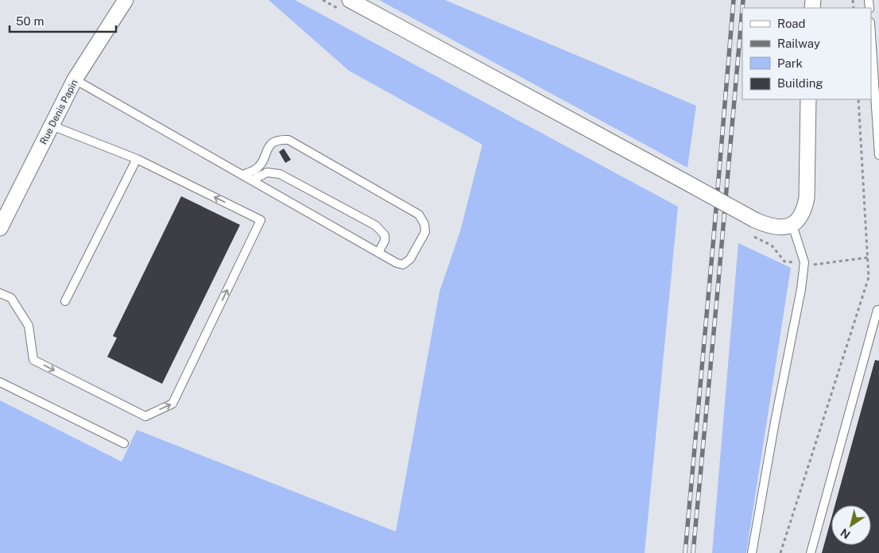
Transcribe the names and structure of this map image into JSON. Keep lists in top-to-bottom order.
{
  "streets": {
    "street": ["Rue Denis Papin"]
  },
  "legend": [
    "Road",
    "Railway",
    "Park",
    "Building"
  ],
  "scale_bar": "50 m",
  "north": "bottom left"
}
